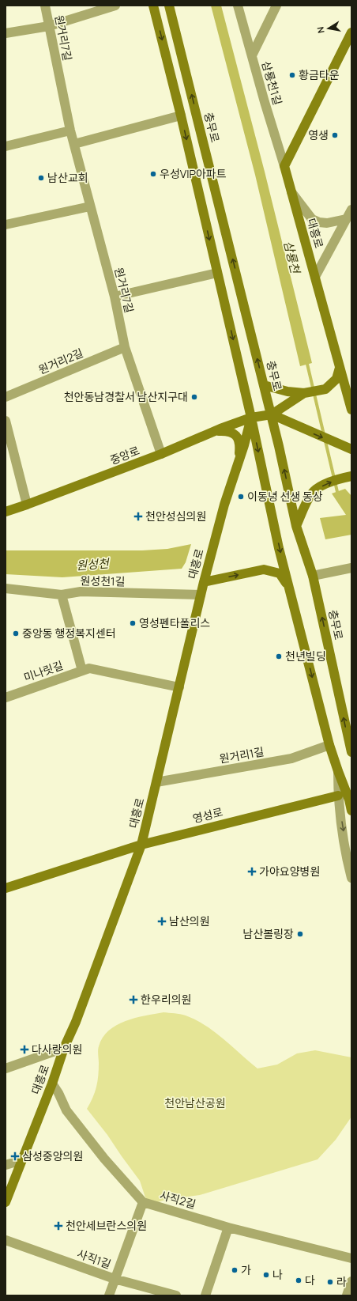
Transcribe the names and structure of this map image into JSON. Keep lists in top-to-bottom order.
{
  "streets": {
    "street": [
      "원거리7길",
      "삼룡천1길",
      "충무로",
      "대흥로",
      "원거리2길",
      "중앙로",
      "원성천1길",
      "미나릿길",
      "원거리1길",
      "영성로",
      "사직2길",
      "사직1길"
    ]
  },
  "crossings": [
    ["원거리7길", "원거리2길"],
    ["원거리7길", "중앙로"],
    ["삼룡천1길", "대흥로"],
    ["충무로", "중앙로"],
    ["대흥로", "중앙로"],
    ["대흥로", "원성천1길"],
    ["대흥로", "원거리1길"],
    ["대흥로", "영성로"],
    ["대흥로", "사직2길"]
  ],
  "water": ["삼룡천", "원성천"],
  "parks": ["천안남산공원"],
  "places": {
    "other": [
      "황금타운",
      "영생",
      "우성VIP아파트",
      "남산교회",
      "천안동남경찰서 남산지구대",
      "이동녕 선생 동상",
      "영성펜타폴리스",
      "중앙동 행정복지센터",
      "천년빌딩",
      "남산볼링장",
      "가",
      "나",
      "다",
      "라"
    ],
    "health": [
      "천안성심의원",
      "가야요양병원",
      "남산의원",
      "한우리의원",
      "다사랑의원",
      "삼성중앙의원",
      "천안세브란스의원"
    ]
  },
  "north": "left"
}
